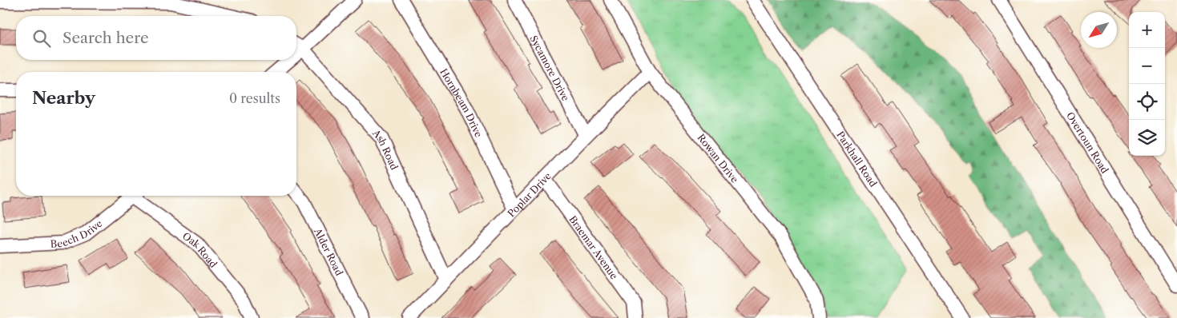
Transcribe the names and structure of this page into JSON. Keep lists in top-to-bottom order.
{
  "streets": {
    "street": [
      "Sycamore Drive",
      "Hornbeam Drive",
      "Overtoun Road",
      "Ash Road",
      "Rowan Drive",
      "Parkhall Road",
      "Poplar Drive",
      "Beech Drive",
      "Braemar Avenue",
      "Oak Road",
      "Alder Road"
    ]
  },
  "crossings": [
    ["Sycamore Drive", "Poplar Drive"],
    ["Hornbeam Drive", "Poplar Drive"],
    ["Ash Road", "Poplar Drive"],
    ["Rowan Drive", "Poplar Drive"],
    ["Poplar Drive", "Braemar Avenue"]
  ],
  "north": "bottom left",
  "page": {
    "map_buttons": ["+", "−"],
    "search": "Search here",
    "heading": ["Nearby", "0 results"]
  }
}
